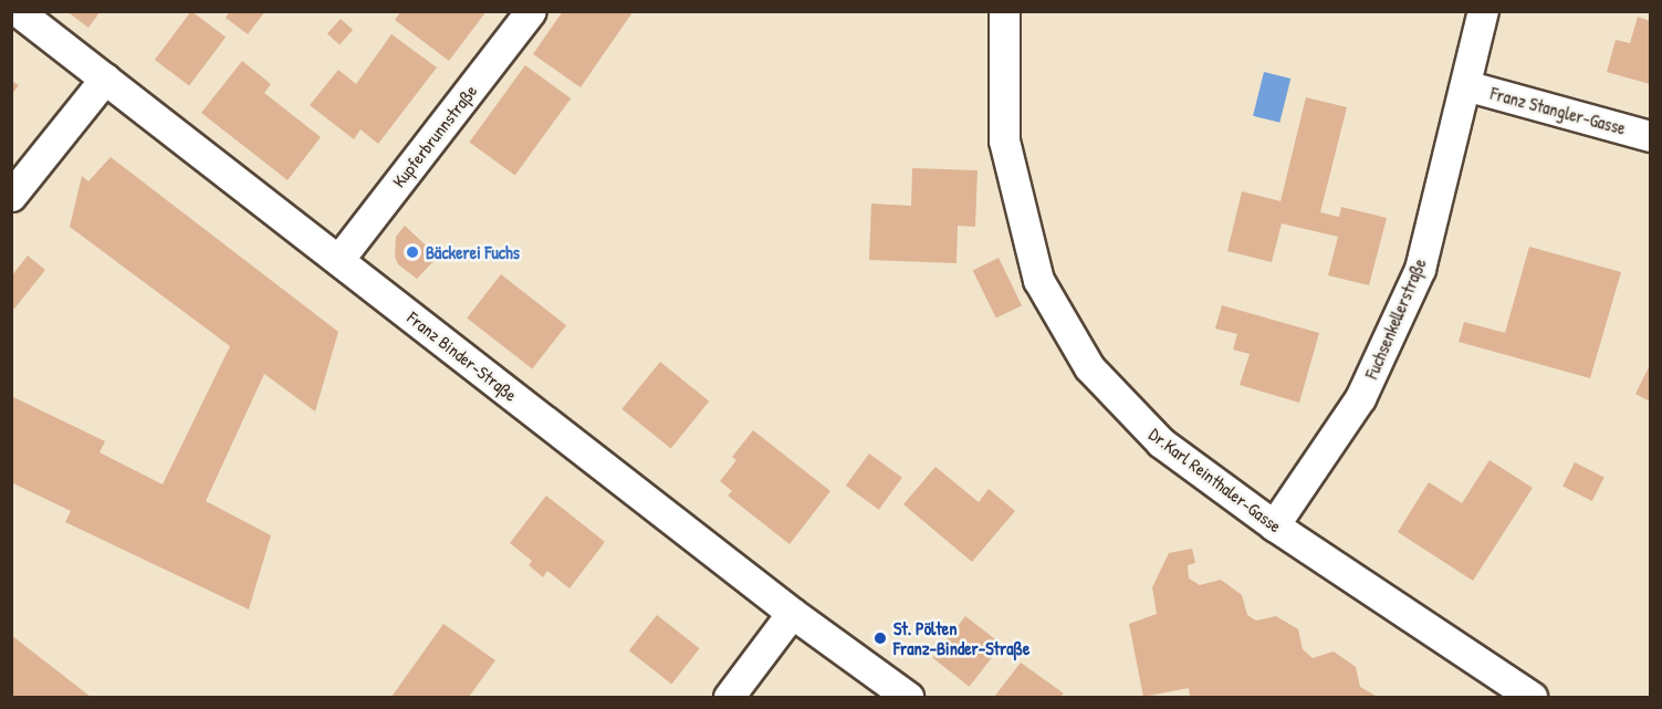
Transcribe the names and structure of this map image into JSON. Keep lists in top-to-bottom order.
{
  "streets": {
    "street": [
      "Franz Stangler-Gasse",
      "Kupferbrunnstraße",
      "Fuchsenkellerstraße",
      "Franz Binder-Straße",
      "Dr.Karl Reinthaler-Gasse"
    ]
  },
  "crossings": [
    ["Franz Stangler-Gasse", "Fuchsenkellerstraße"],
    ["Kupferbrunnstraße", "Franz Binder-Straße"],
    ["Fuchsenkellerstraße", "Dr.Karl Reinthaler-Gasse"]
  ],
  "places": ["Bäckerei Fuchs", "St. Pölten Franz-Binder-Straße"]
}
